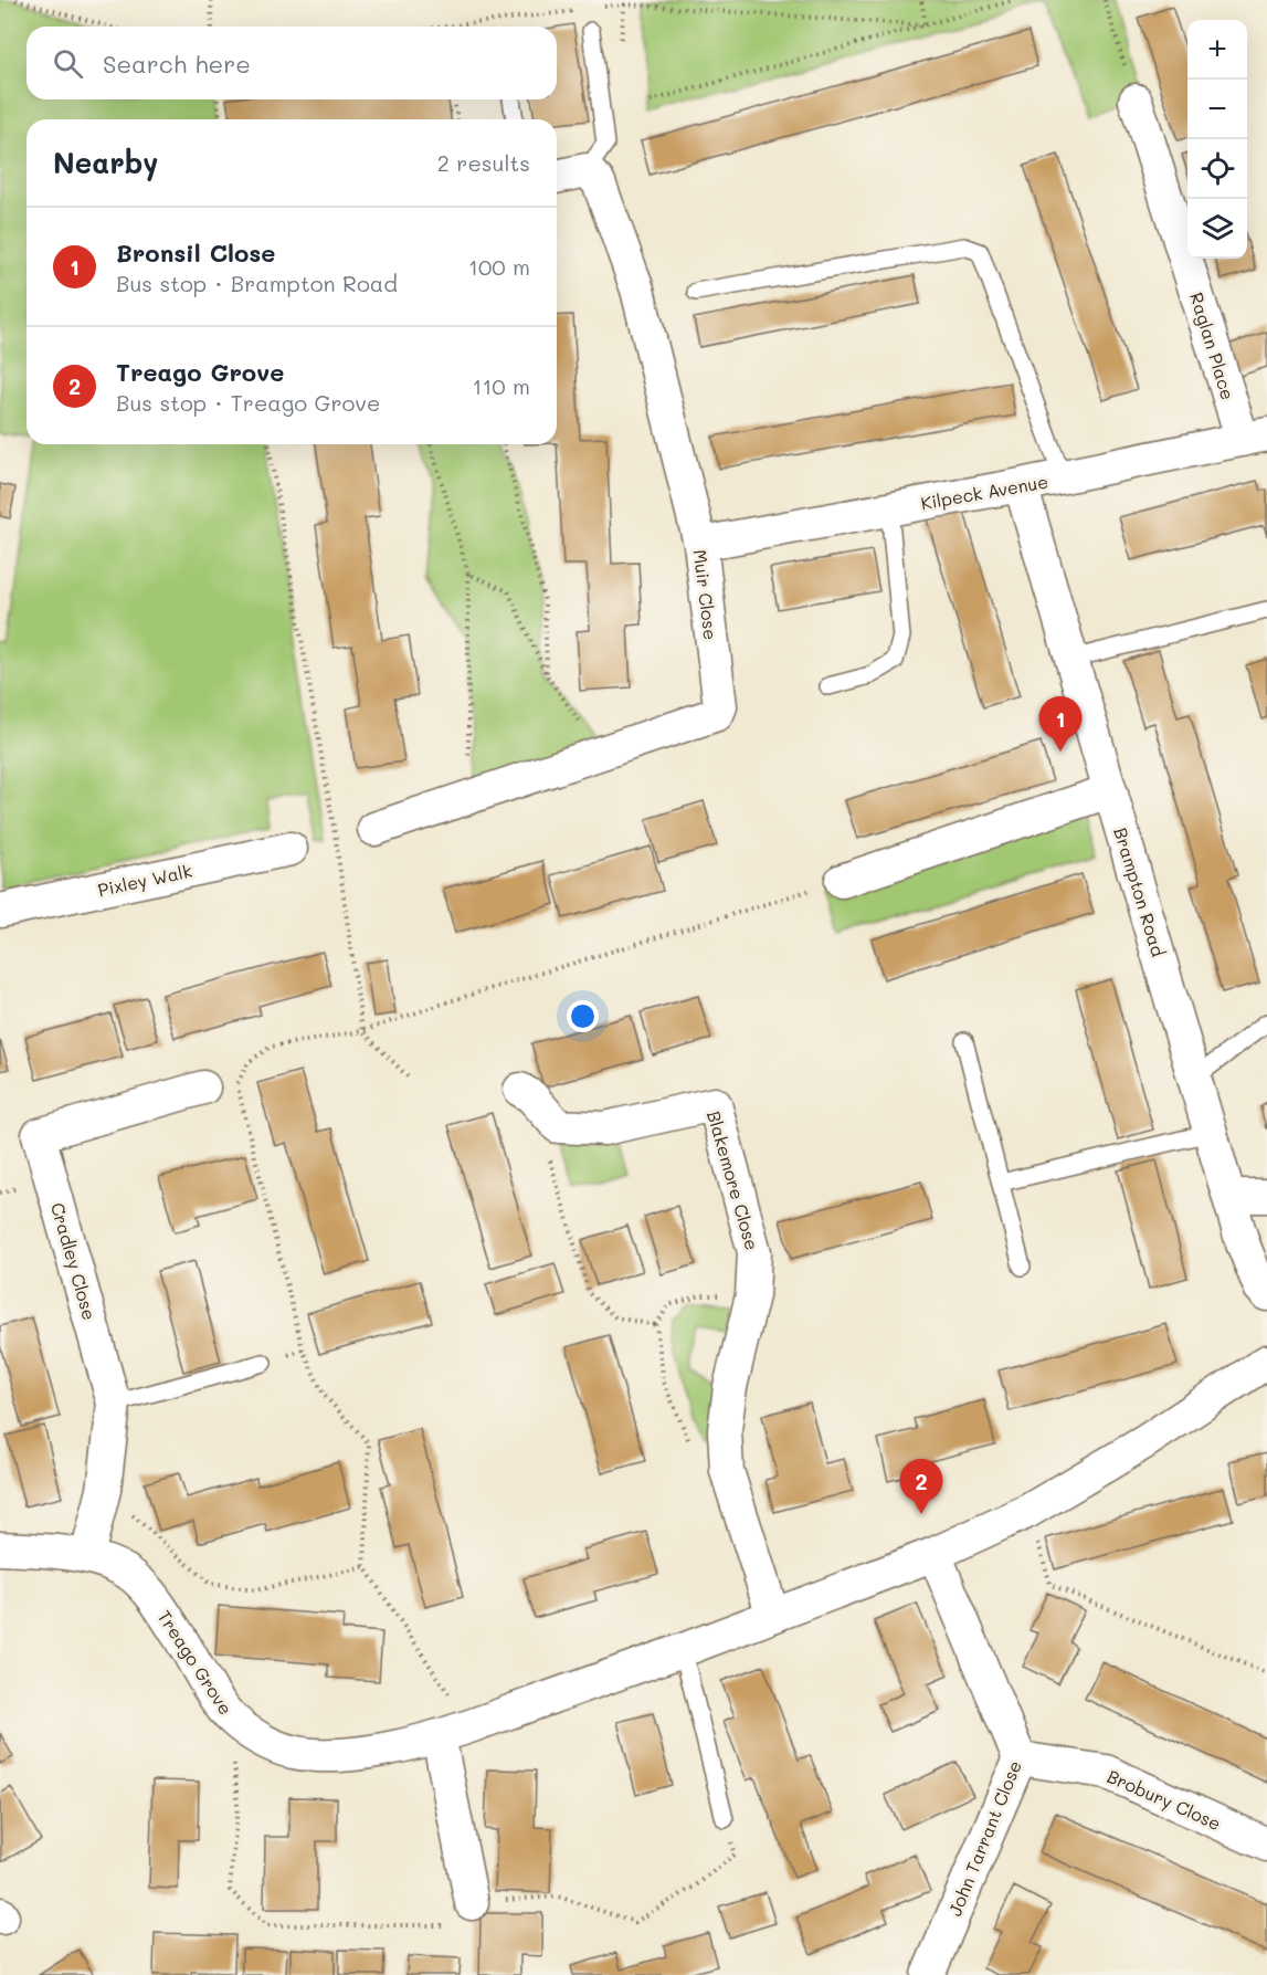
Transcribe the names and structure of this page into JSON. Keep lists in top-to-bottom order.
{
  "streets": {
    "street": [
      "Raglan Place",
      "Kilpeck Avenue",
      "Muir Close",
      "Pixley Walk",
      "Brampton Road",
      "Blakemore Close",
      "Cradley Close",
      "Treago Grove",
      "Brobury Close",
      "John Tarrant Close"
    ]
  },
  "crossings": [
    ["Raglan Place", "Kilpeck Avenue"],
    ["Kilpeck Avenue", "Muir Close"],
    ["Kilpeck Avenue", "Brampton Road"],
    ["Blakemore Close", "Treago Grove"],
    ["Cradley Close", "Treago Grove"],
    ["Treago Grove", "John Tarrant Close"],
    ["Brobury Close", "John Tarrant Close"]
  ],
  "page": {
    "map_buttons": ["+", "−"],
    "search": "Search here",
    "heading": ["Nearby", "2 results"],
    "list": [
      {
        "mark": "1",
        "name": "Bronsil Close",
        "note": "Bus stop · Brampton Road",
        "value": "100 m"
      },
      {
        "mark": "2",
        "name": "Treago Grove",
        "note": "Bus stop · Treago Grove",
        "value": "110 m"
      }
    ],
    "pins": ["1", "2"]
  }
}
